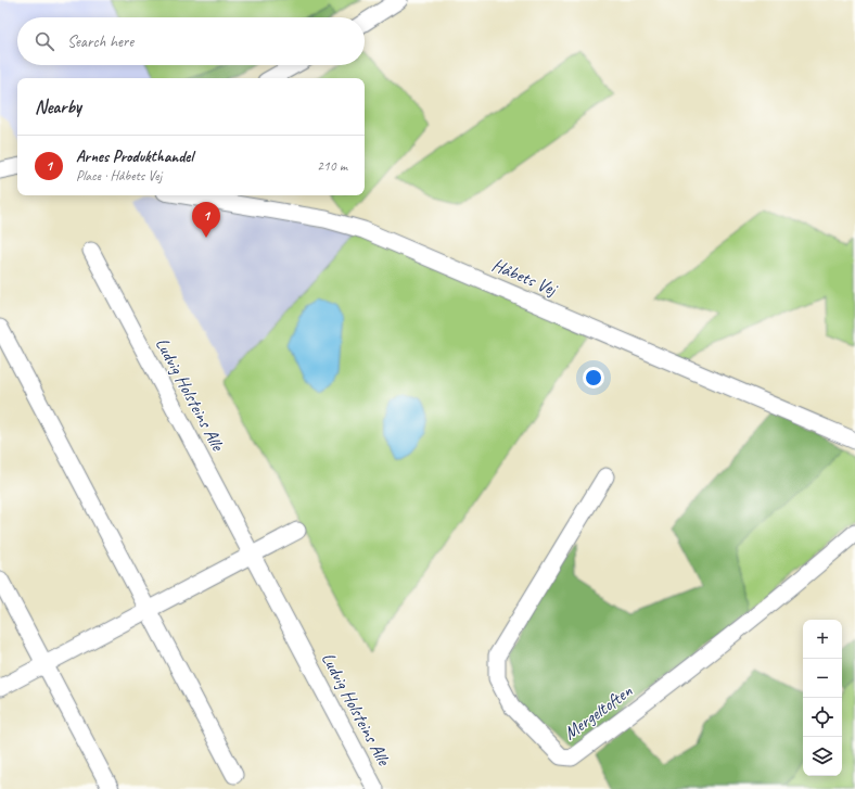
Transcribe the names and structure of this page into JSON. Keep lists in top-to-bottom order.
{
  "streets": {
    "street": ["Håbets Vej", "Ludvig Holsteins Alle", "Mergeltoften"]
  },
  "page": {
    "search": "Search here",
    "heading": "Nearby",
    "list": [
      {
        "mark": "1",
        "name": "Arnes Produkthandel",
        "note": "Place · Håbets Vej",
        "value": "210 m"
      }
    ],
    "pins": "1",
    "map_buttons": ["+", "−"]
  }
}
